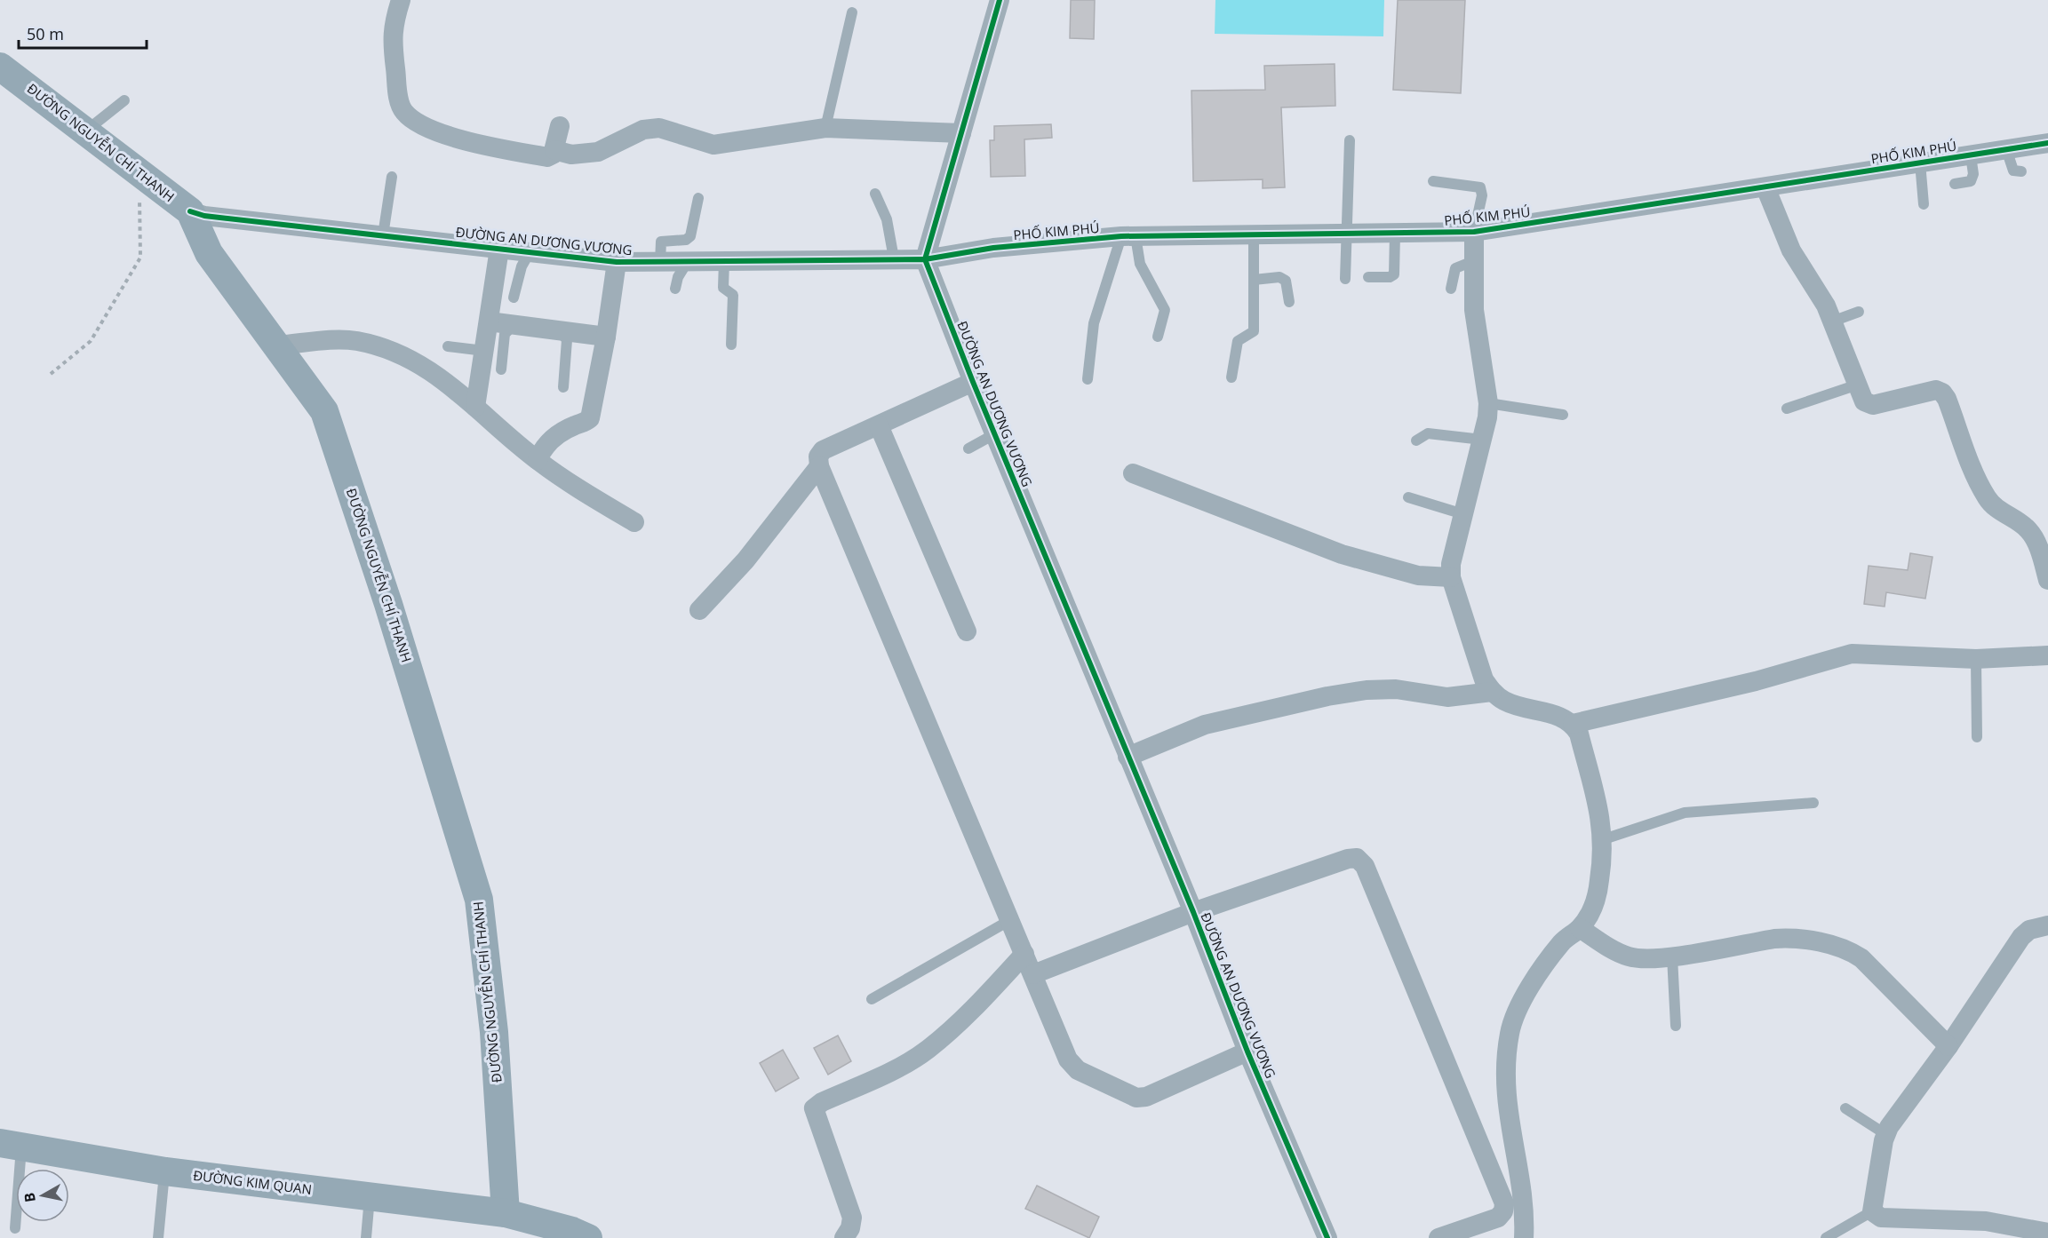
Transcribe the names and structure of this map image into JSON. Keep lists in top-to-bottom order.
{
  "streets": {
    "street": [
      "ĐƯỜNG NGUYỄN CHÍ THANH",
      "PHỐ KIM PHÚ",
      "ĐƯỜNG AN DƯƠNG VƯƠNG",
      "ĐƯỜNG KIM QUAN"
    ]
  },
  "crossings": [
    ["ĐƯỜNG NGUYỄN CHÍ THANH", "ĐƯỜNG AN DƯƠNG VƯƠNG"],
    ["ĐƯỜNG NGUYỄN CHÍ THANH", "ĐƯỜNG KIM QUAN"],
    ["PHỐ KIM PHÚ", "ĐƯỜNG AN DƯƠNG VƯƠNG"]
  ],
  "scale_bar": "50 m",
  "north": "left"
}
